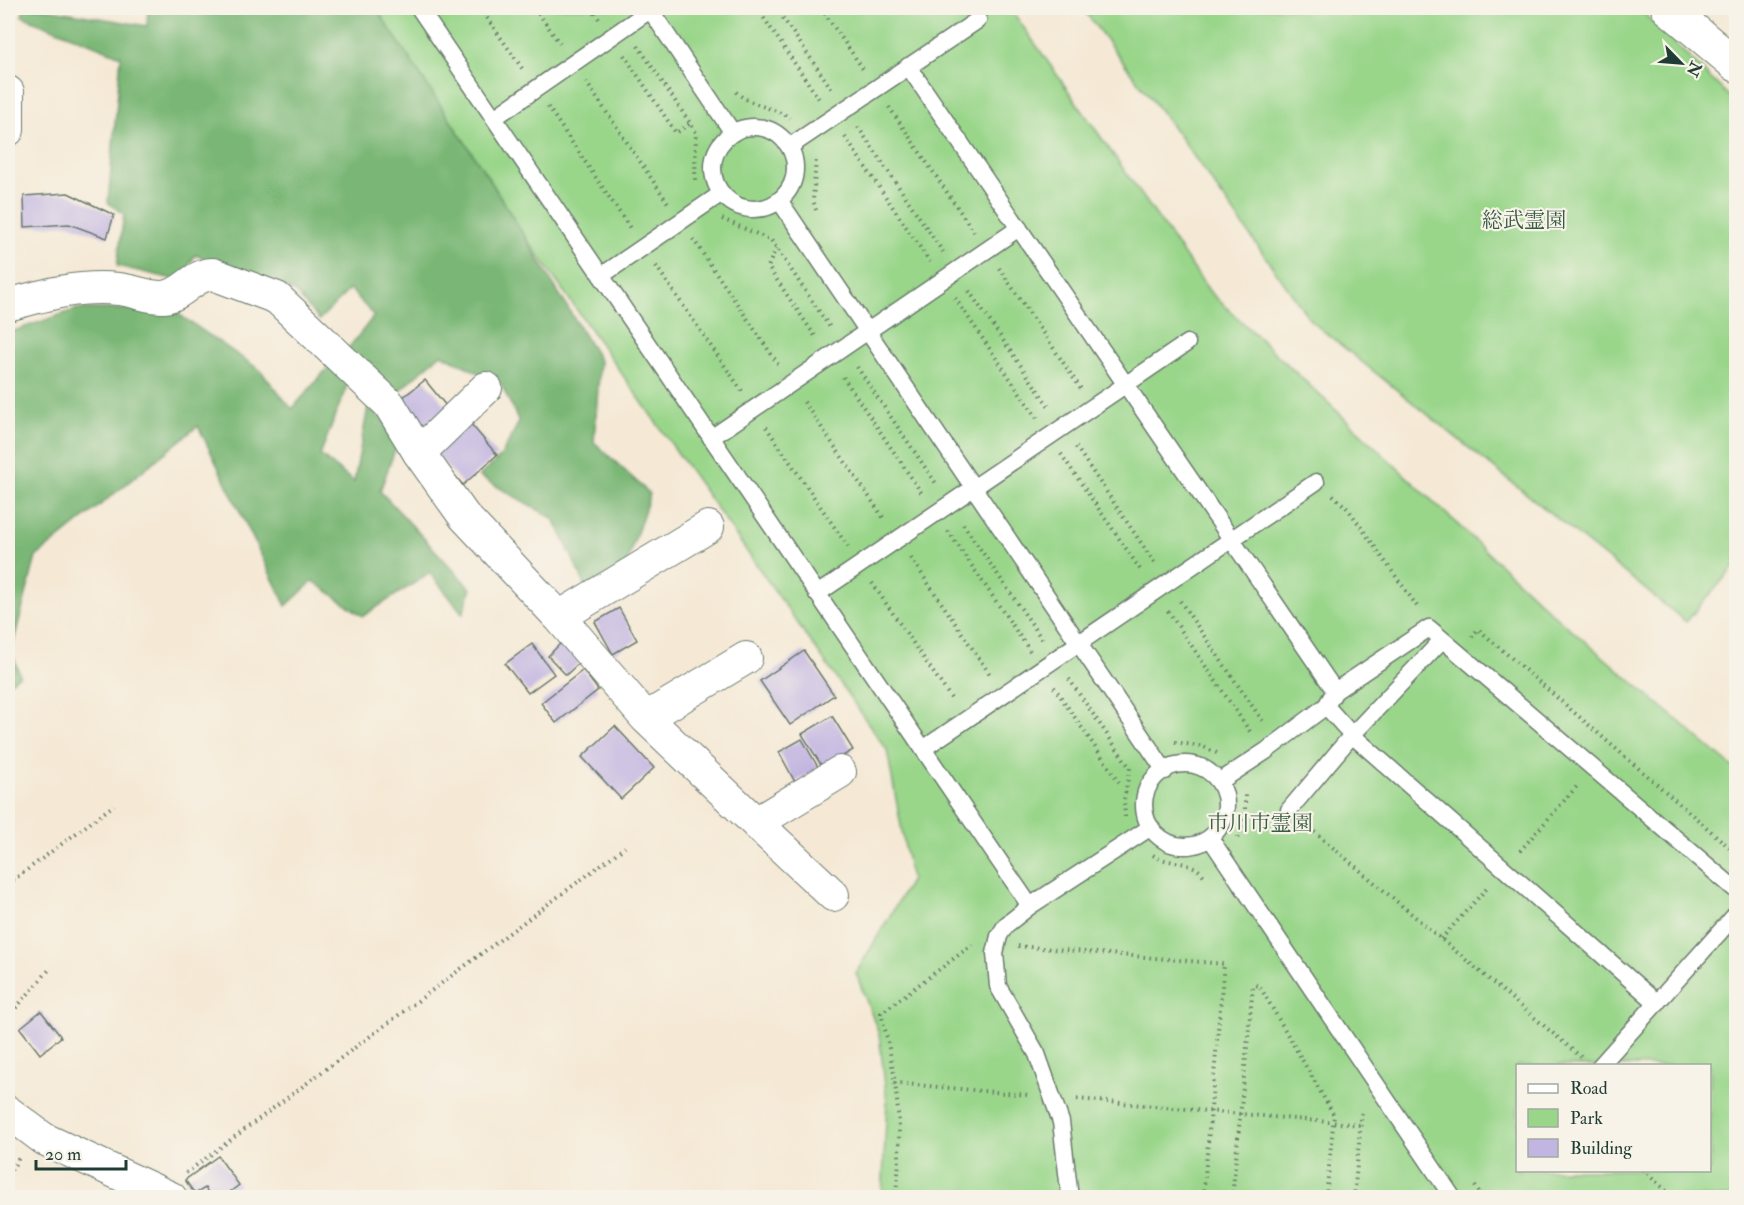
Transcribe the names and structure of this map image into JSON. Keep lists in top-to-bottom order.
{
  "parks": ["総武霊園", "市川市霊園"],
  "legend": ["Road", "Park", "Building"],
  "scale_bar": "20 m",
  "north": "bottom right"
}
